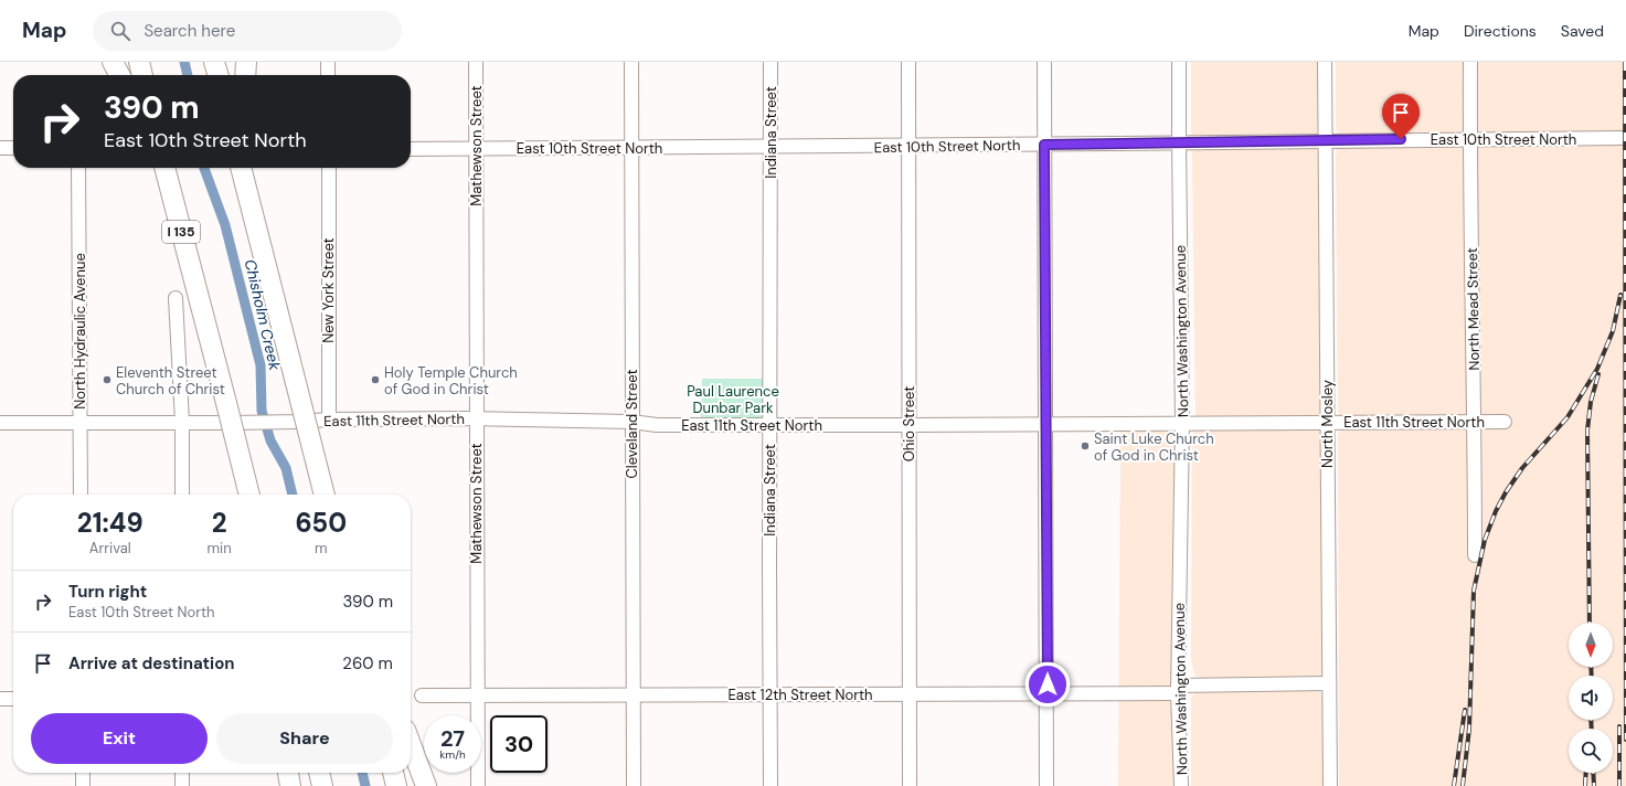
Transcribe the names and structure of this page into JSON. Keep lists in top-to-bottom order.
{
  "streets": {
    "highway": ["I 135"],
    "street": [
      "Indiana Street",
      "East 10th Street North",
      "Mathewson Street",
      "New York Street",
      "North Mead Street",
      "North Hydraulic Avenue",
      "North Washington Avenue",
      "East 11th Street North",
      "Cleveland Street",
      "Ohio Street",
      "North Mosley",
      "East 12th Street North"
    ]
  },
  "crossings": [
    ["Indiana Street", "East 10th Street North"],
    ["Indiana Street", "East 11th Street North"],
    ["Indiana Street", "East 12th Street North"],
    ["East 10th Street North", "Mathewson Street"],
    ["East 10th Street North", "North Mead Street"],
    ["East 10th Street North", "North Washington Avenue"],
    ["East 10th Street North", "Cleveland Street"],
    ["East 10th Street North", "Ohio Street"],
    ["East 10th Street North", "North Mosley"],
    ["Mathewson Street", "East 11th Street North"],
    ["Mathewson Street", "East 12th Street North"],
    ["New York Street", "East 11th Street North"],
    ["North Mead Street", "East 11th Street North"],
    ["North Hydraulic Avenue", "East 11th Street North"],
    ["North Washington Avenue", "East 11th Street North"],
    ["North Washington Avenue", "East 12th Street North"],
    ["East 11th Street North", "Cleveland Street"],
    ["East 11th Street North", "Ohio Street"],
    ["East 11th Street North", "North Mosley"],
    ["Cleveland Street", "East 12th Street North"],
    ["Ohio Street", "East 12th Street North"],
    ["North Mosley", "East 12th Street North"]
  ],
  "water": ["Chisholm Creek"],
  "parks": ["Paul Laurence Dunbar Park"],
  "places": ["Eleventh Street Church of Christ", "Holy Temple Church of God in Christ", "Saint Luke Church of God in Christ"],
  "north": "bottom",
  "page": {
    "header": "Map",
    "search": "Search here",
    "nav": ["Map", "Directions", "Saved"],
    "turn": ["390 m", "East 10th Street North"],
    "eta": [
      "21:49",
      "Arrival",
      "2",
      "min",
      "650",
      "m"
    ],
    "list": [
      {
        "name": "Turn right",
        "note": "East 10th Street North",
        "value": "390 m"
      },
      {
        "name": "Arrive at destination",
        "value": "260 m"
      }
    ],
    "buttons": ["Exit", "Share"],
    "speed": "27 km/h",
    "limit": "30"
  }
}
